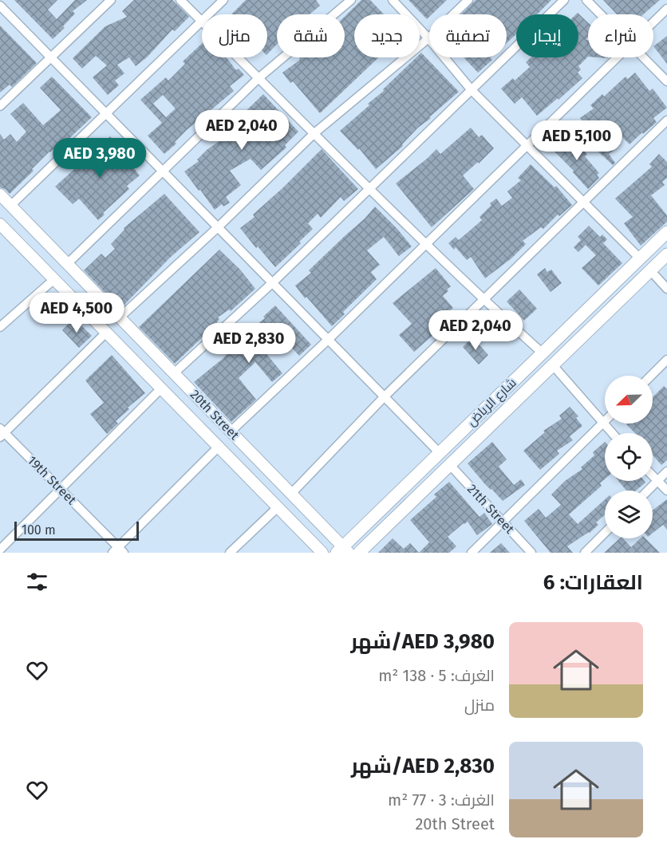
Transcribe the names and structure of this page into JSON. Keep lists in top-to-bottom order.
{
  "streets": {
    "main road": ["شارع الرياض"],
    "street": ["20th Street", "19th Street", "21th Street"]
  },
  "crossings": [
    ["شارع الرياض", "20th Street"],
    ["شارع الرياض", "21th Street"]
  ],
  "scale_bar": "100 m",
  "north": "bottom left",
  "page": {
    "chip": [
      "شراء",
      "إيجار",
      "تصفية",
      "جديد",
      "شقة",
      "منزل"
    ],
    "price": [
      "AED 2,040",
      "AED 5,100",
      "AED 3,980",
      "AED 4,500",
      "AED 2,040",
      "AED 2,830"
    ],
    "scale": "100 m",
    "heading": "العقارات: 6",
    "list": [
      {
        "name": "AED 3,980/شهر",
        "note": "الغرف: 5 · 138 m² · منزل"
      },
      {
        "name": "AED 2,830/شهر",
        "note": "الغرف: 3 · 77 m² · 20th Street"
      }
    ]
  }
}
